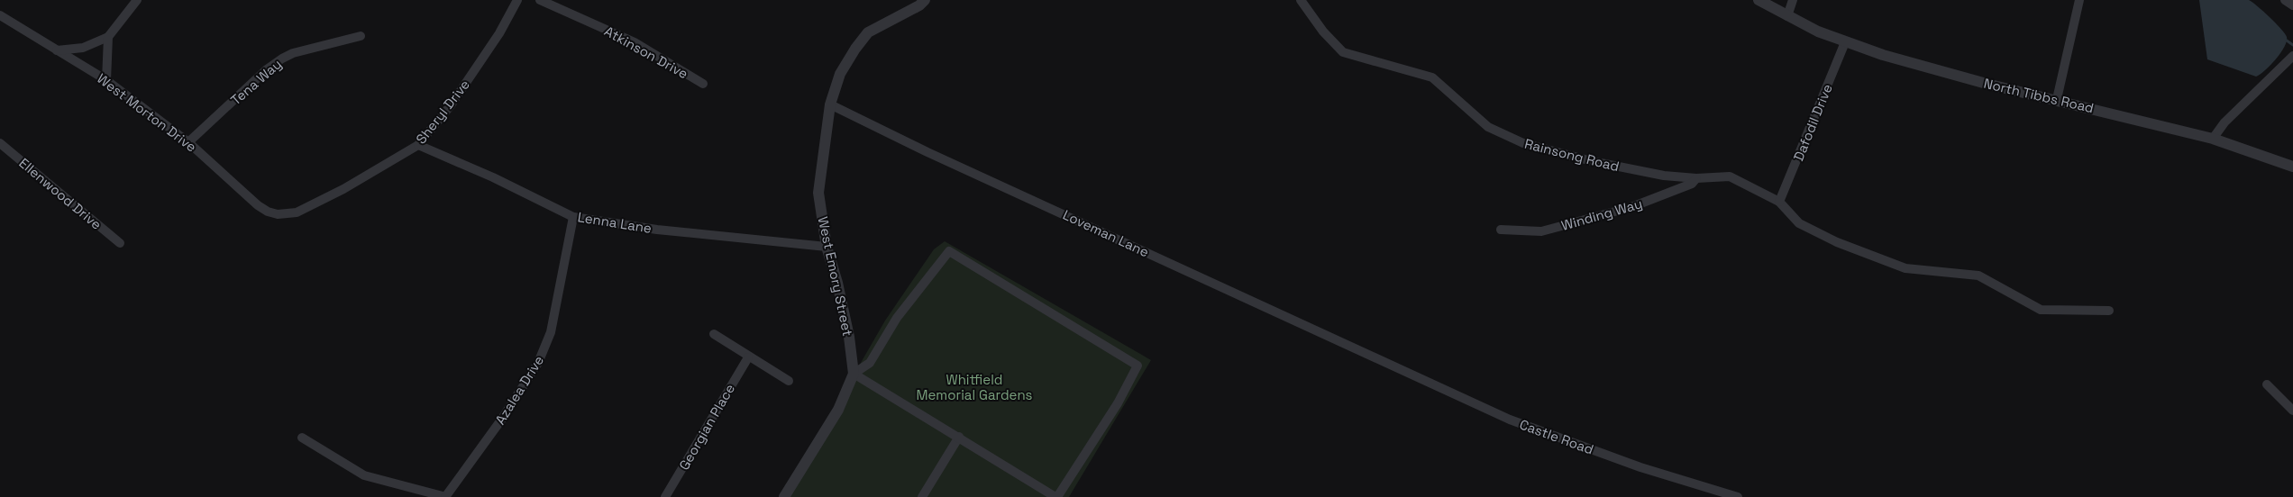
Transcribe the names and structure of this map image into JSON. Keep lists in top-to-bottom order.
{
  "streets": {
    "street": [
      "Atkinson Drive",
      "Tena Way",
      "North Tibbs Road",
      "Sheryl Drive",
      "West Morton Drive",
      "Dafodil Drive",
      "Rainsong Road",
      "Ellenwood Drive",
      "Winding Way",
      "Lenna Lane",
      "Loveman Lane",
      "West Emory Street",
      "Azalea Drive",
      "Georgian Place",
      "Castle Road"
    ]
  },
  "crossings": [
    ["Tena Way", "West Morton Drive"],
    ["North Tibbs Road", "Dafodil Drive"],
    ["Sheryl Drive", "West Morton Drive"],
    ["Sheryl Drive", "Lenna Lane"],
    ["Dafodil Drive", "Rainsong Road"],
    ["Rainsong Road", "Winding Way"],
    ["Lenna Lane", "West Emory Street"],
    ["Lenna Lane", "Azalea Drive"],
    ["Loveman Lane", "West Emory Street"],
    ["Loveman Lane", "Castle Road"]
  ],
  "parks": ["Whitfield Memorial Gardens"]
}
